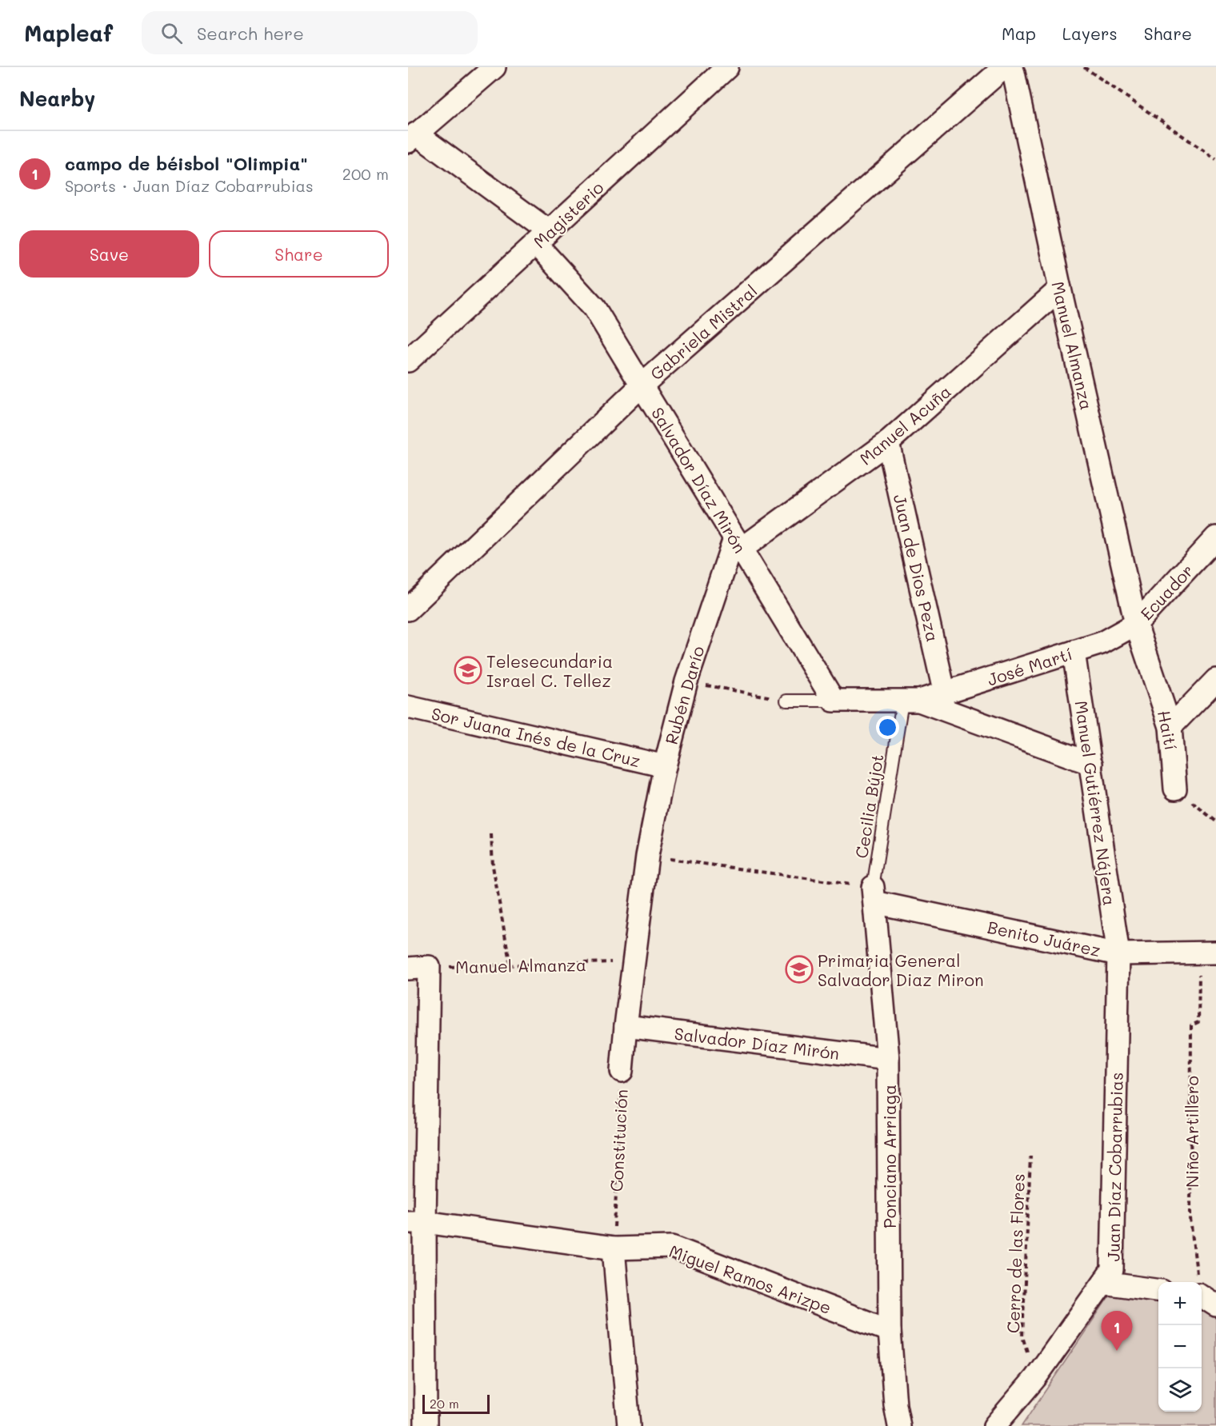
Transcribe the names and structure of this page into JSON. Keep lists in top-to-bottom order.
{
  "streets": {
    "street": [
      "Magisterio",
      "Gabriela Mistral",
      "Manuel Almanza",
      "Manuel Acuña",
      "Salvador Díaz Mirón",
      "Juan de Dios Peza",
      "Ecuador",
      "José Martí",
      "Rubén Darío",
      "Haití",
      "Sor Juana Inés de la Cruz",
      "Manuel Gutiérrez Nájera",
      "Benito Juárez",
      "Constitución",
      "Ponciano Arriaga",
      "Juan Díaz Cobarrubias",
      "Miguel Ramos Arizpe"
    ],
    "lane": ["Cecilia Bújot"],
    "path": ["Niño Artillero", "Cerro de las Flores"]
  },
  "crossings": [
    ["Magisterio", "Salvador Díaz Mirón"],
    ["Gabriela Mistral", "Manuel Almanza"],
    ["Gabriela Mistral", "Salvador Díaz Mirón"],
    ["Manuel Almanza", "Manuel Acuña"],
    ["Manuel Almanza", "Ecuador"],
    ["Manuel Almanza", "José Martí"],
    ["Manuel Almanza", "Haití"],
    ["Manuel Almanza", "Constitución"],
    ["Manuel Acuña", "Salvador Díaz Mirón"],
    ["Manuel Acuña", "Juan de Dios Peza"],
    ["Manuel Acuña", "Rubén Darío"],
    ["Salvador Díaz Mirón", "Rubén Darío"],
    ["Salvador Díaz Mirón", "Constitución"],
    ["Salvador Díaz Mirón", "Ponciano Arriaga"],
    ["Juan de Dios Peza", "José Martí"],
    ["Ecuador", "José Martí"],
    ["Ecuador", "Haití"],
    ["José Martí", "Haití"],
    ["José Martí", "Manuel Gutiérrez Nájera"],
    ["José Martí", "Cecilia Bújot"],
    ["Rubén Darío", "Sor Juana Inés de la Cruz"],
    ["Rubén Darío", "Constitución"],
    ["Manuel Gutiérrez Nájera", "Benito Juárez"],
    ["Manuel Gutiérrez Nájera", "Juan Díaz Cobarrubias"],
    ["Cecilia Bújot", "Benito Juárez"],
    ["Cecilia Bújot", "Ponciano Arriaga"],
    ["Benito Juárez", "Niño Artillero"],
    ["Benito Juárez", "Ponciano Arriaga"],
    ["Benito Juárez", "Juan Díaz Cobarrubias"],
    ["Constitución", "Miguel Ramos Arizpe"],
    ["Ponciano Arriaga", "Miguel Ramos Arizpe"],
    ["Juan Díaz Cobarrubias", "Cerro de las Flores"]
  ],
  "places": {
    "school or university": ["Telesecundaria Israel C. Tellez", "Primaria General Salvador Diaz Miron"]
  },
  "scale_bar": "20 m",
  "page": {
    "header": "Mapleaf",
    "search": "Search here",
    "nav": ["Map", "Layers", "Share"],
    "heading": "Nearby",
    "list": [
      {
        "mark": "1",
        "name": "campo de béisbol \"Olimpia\"",
        "note": "Sports · Juan Díaz Cobarrubias",
        "value": "200 m"
      }
    ],
    "buttons": ["Save", "Share"],
    "map_buttons": ["+", "−"],
    "pins": "1",
    "scale": "20 m"
  }
}
